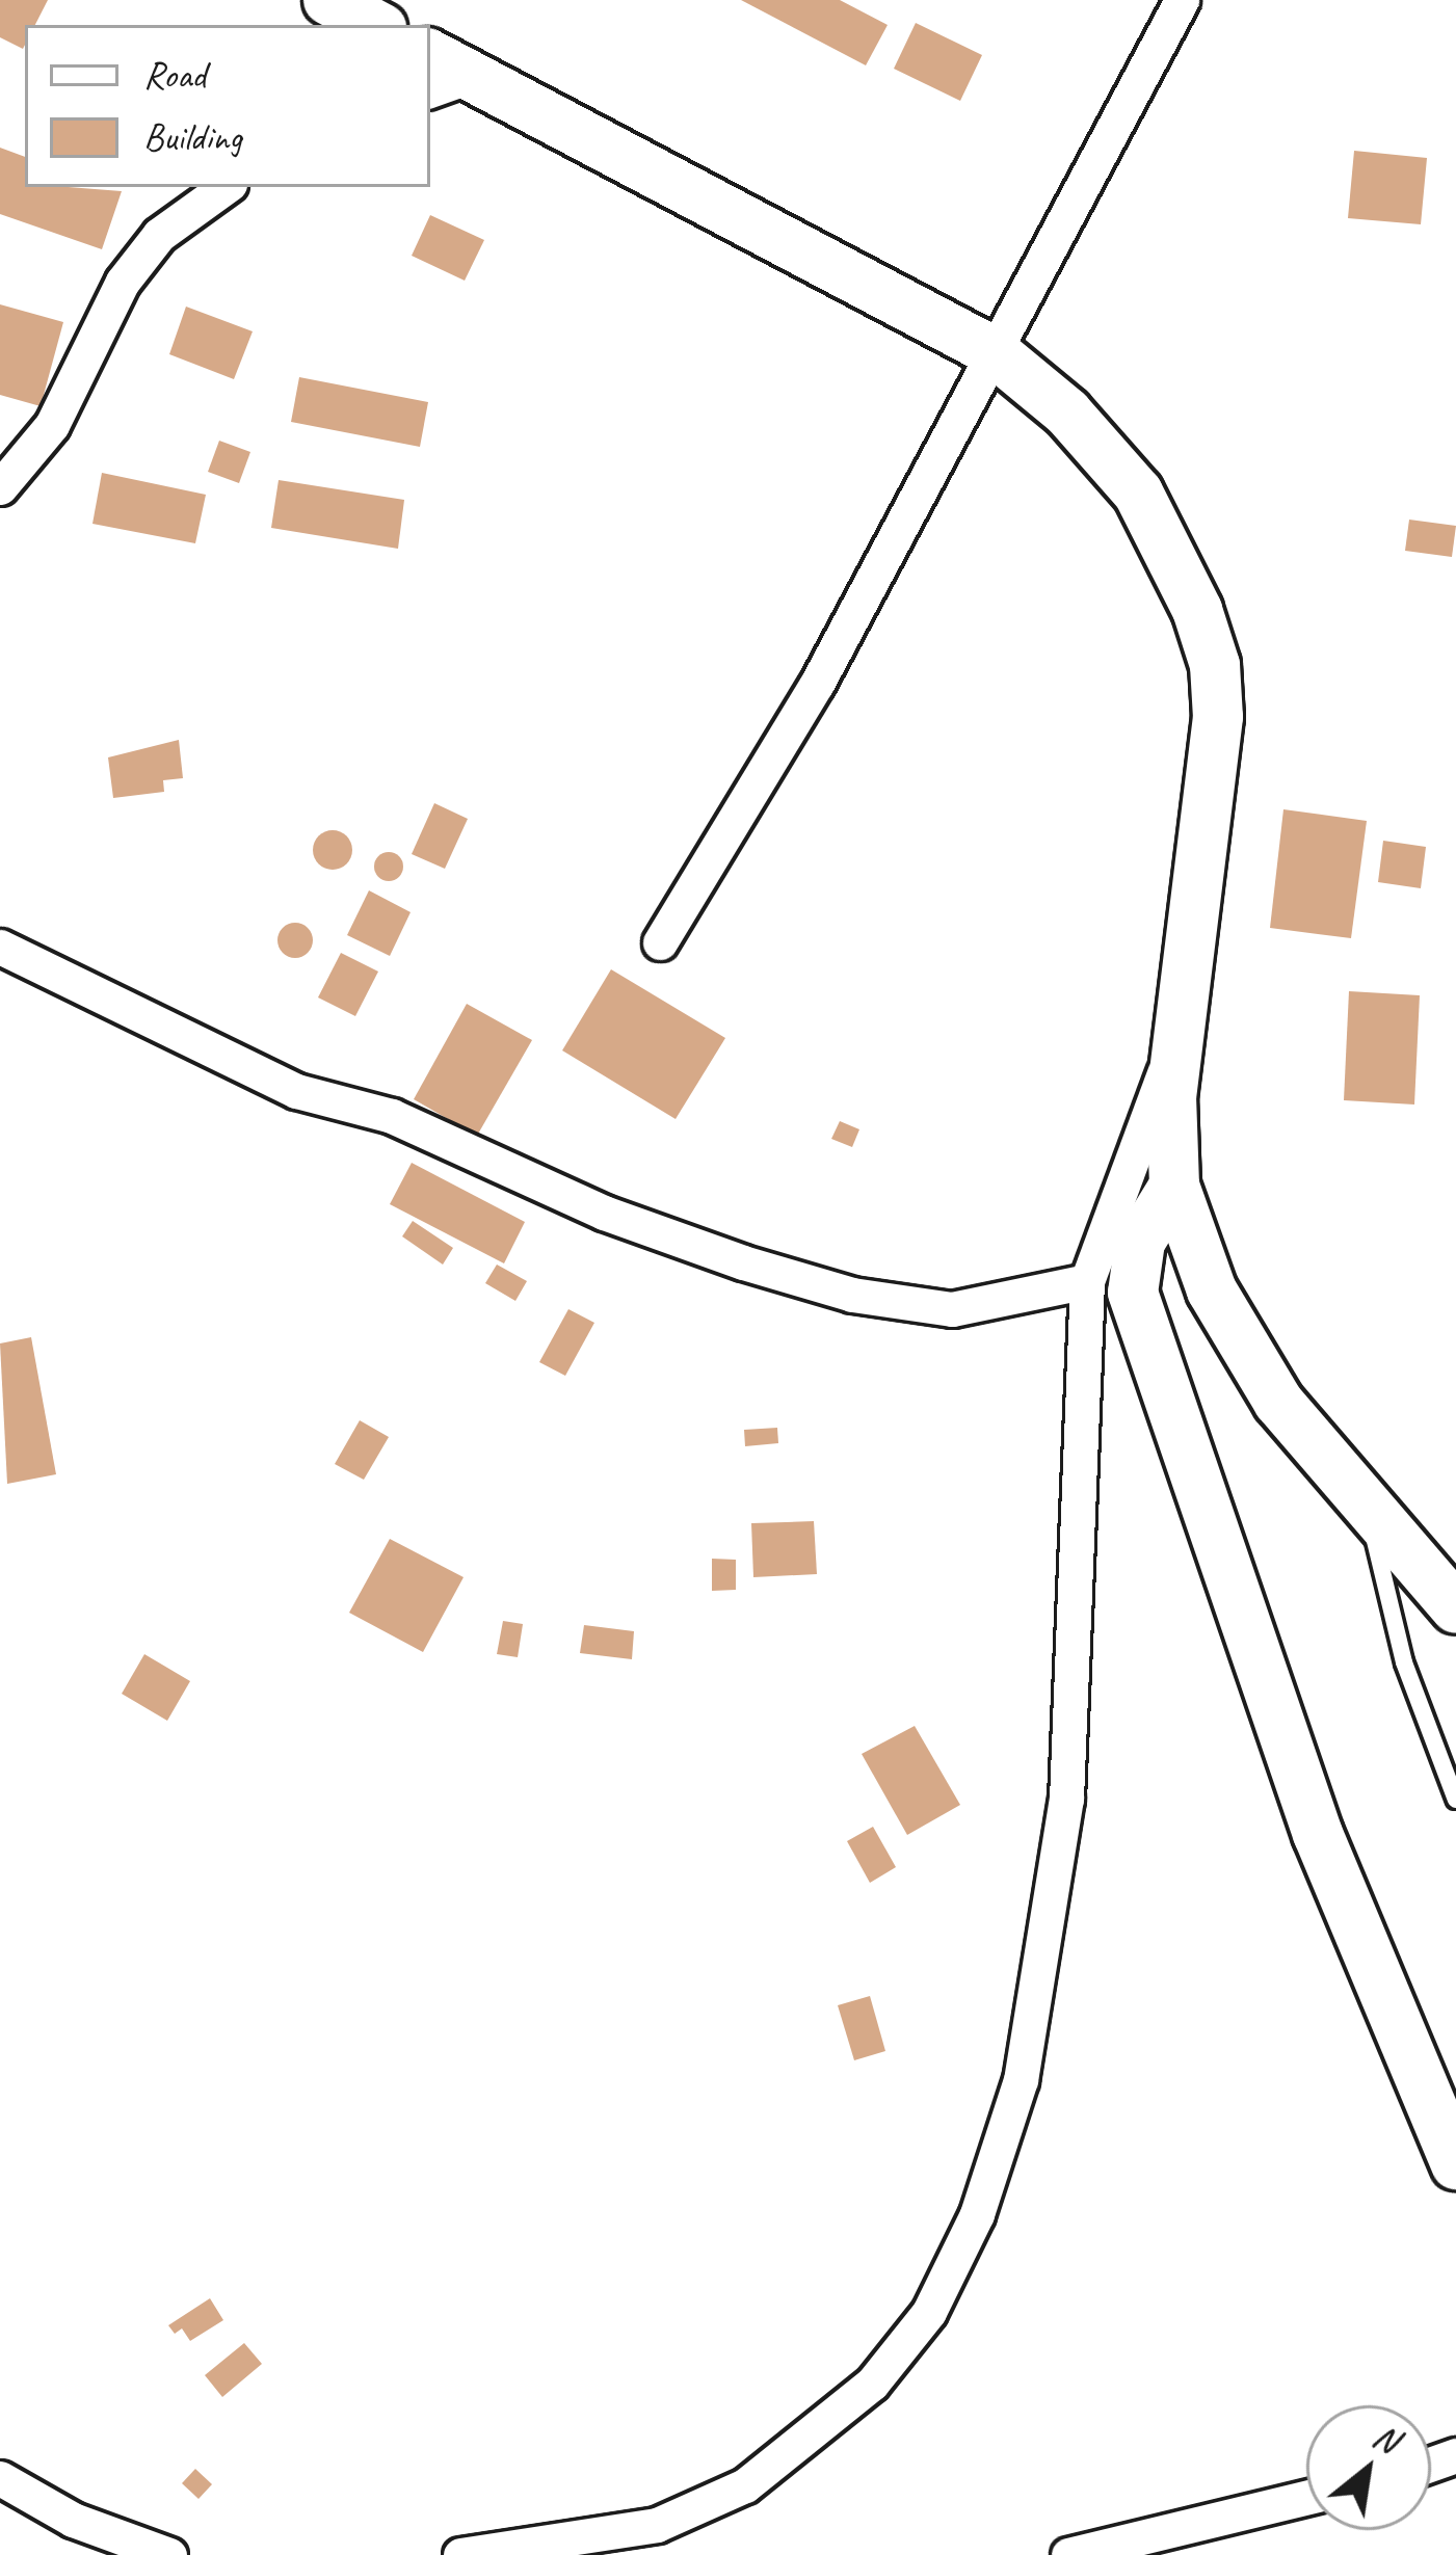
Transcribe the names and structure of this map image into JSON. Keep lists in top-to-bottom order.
{
  "legend": ["Road", "Building"],
  "north": "top right"
}
